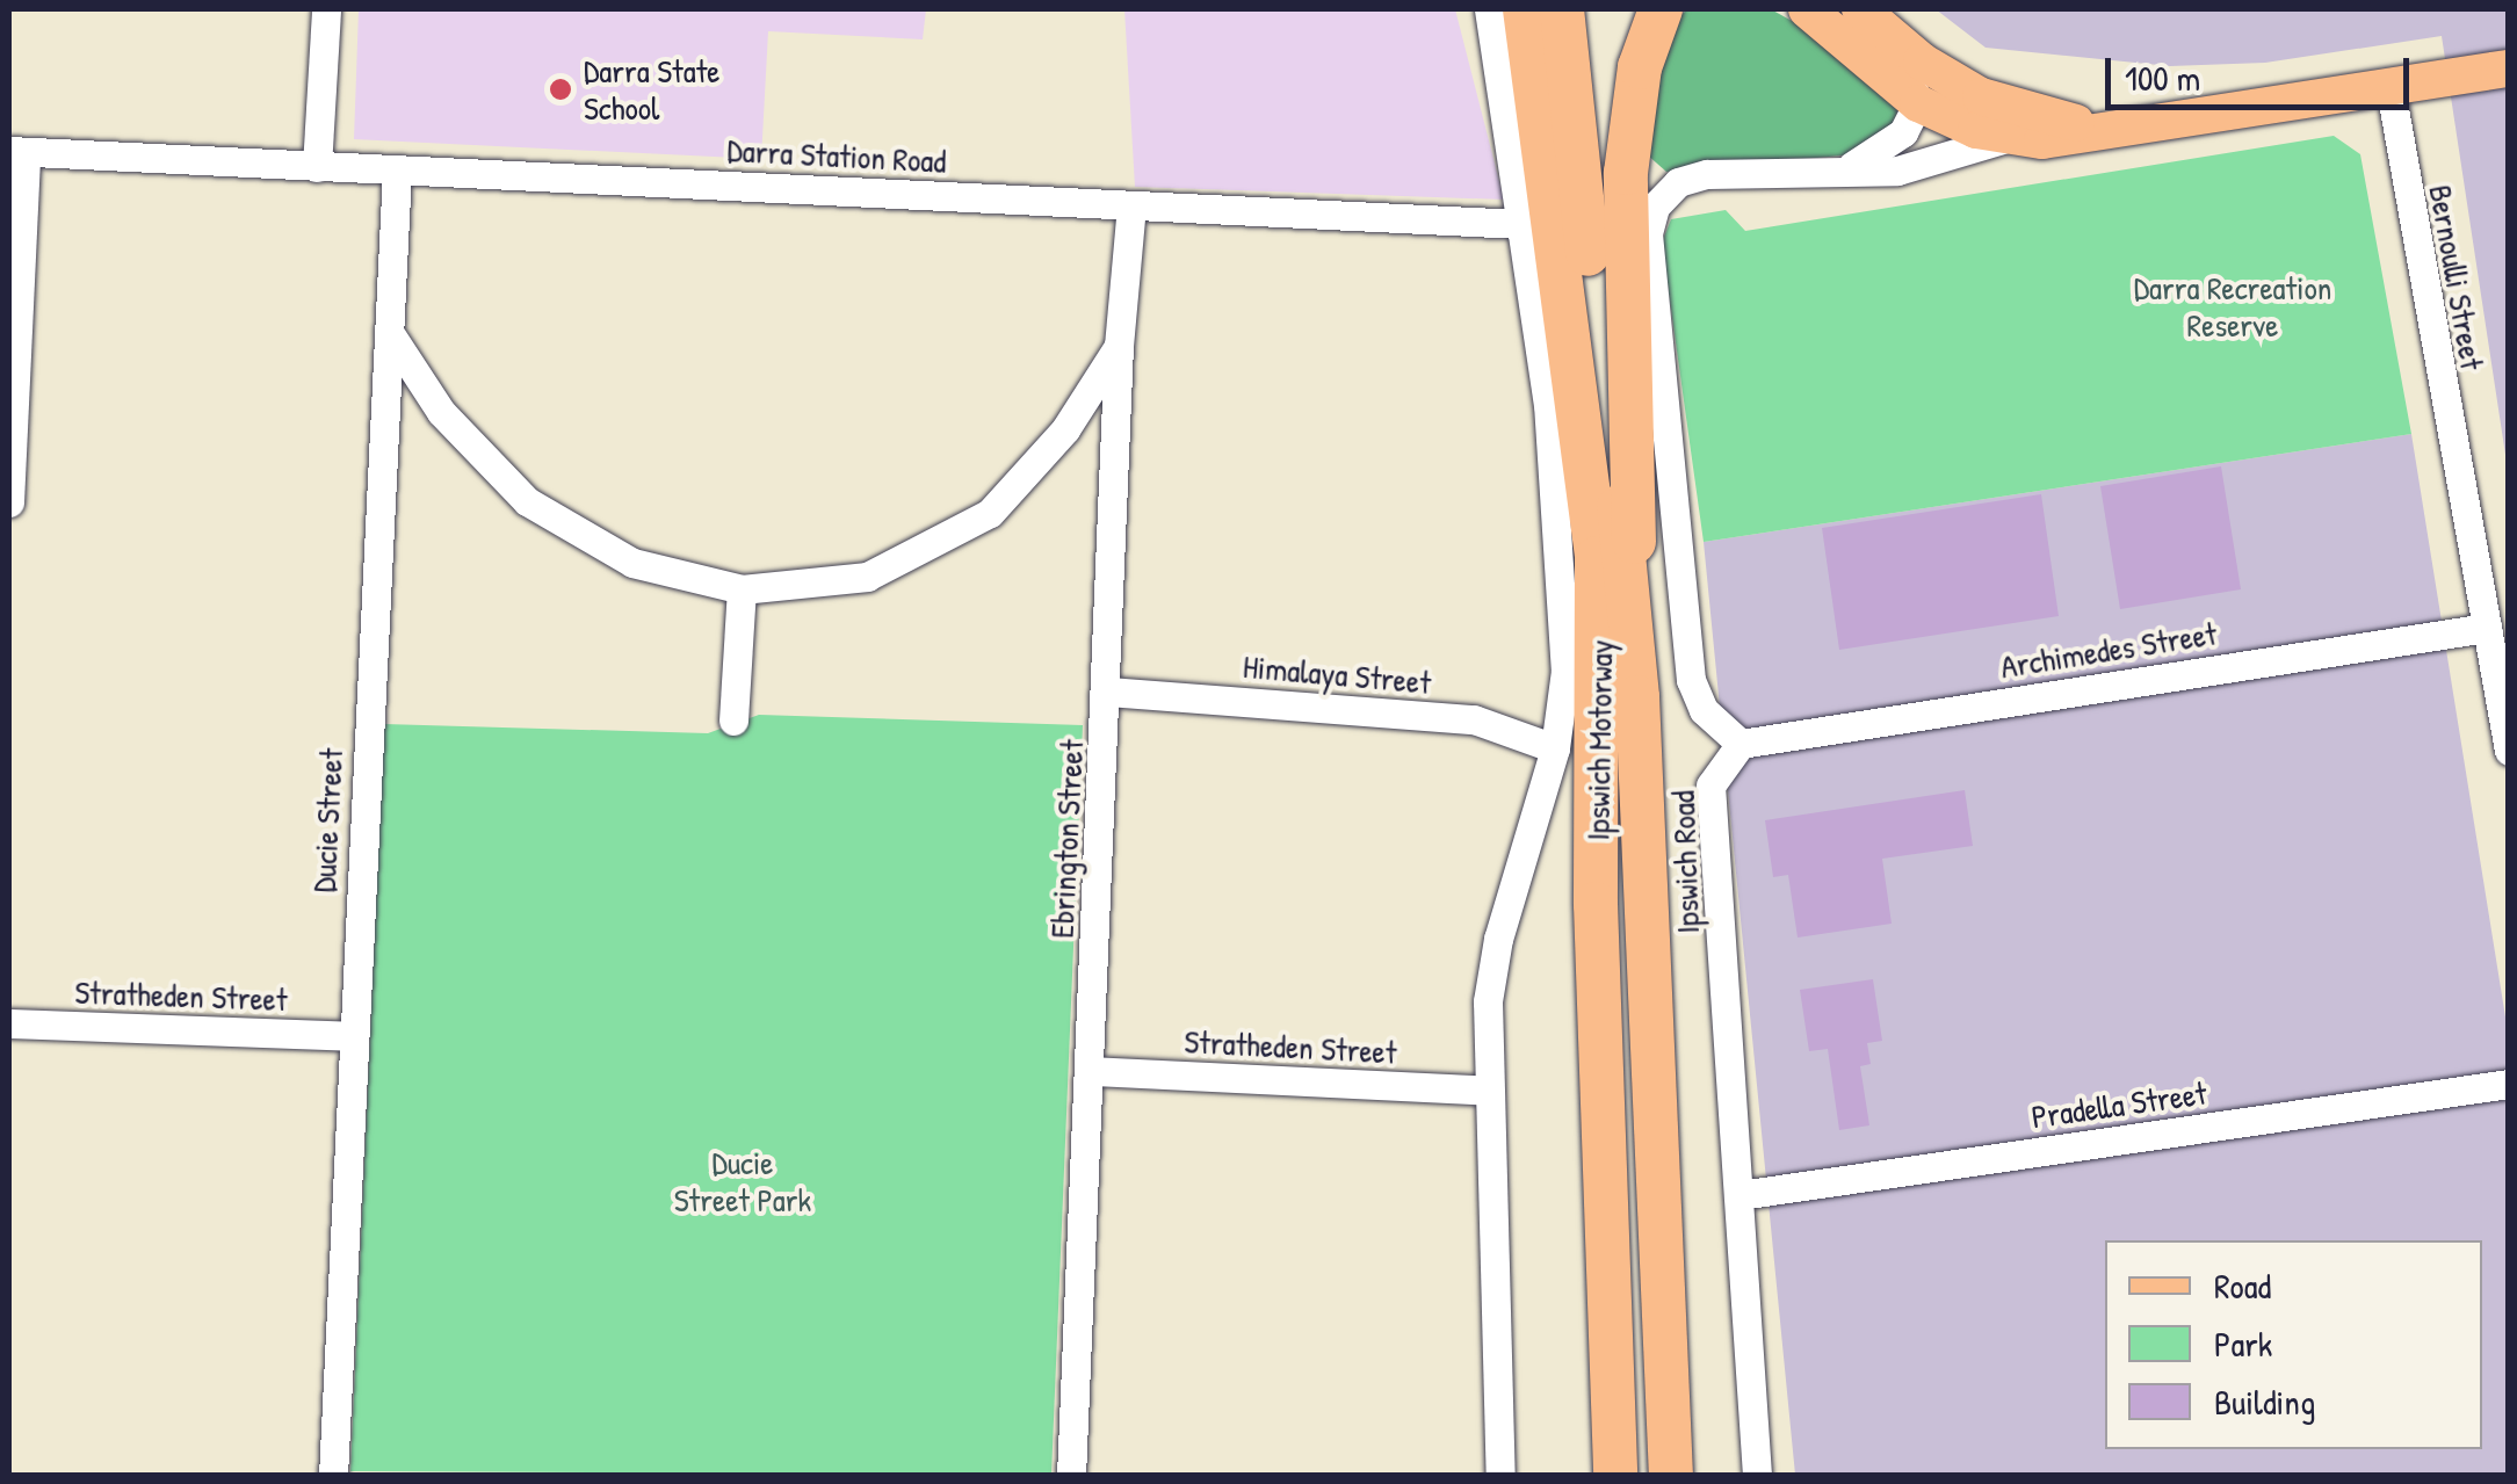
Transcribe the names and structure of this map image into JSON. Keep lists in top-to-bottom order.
{
  "streets": {
    "highway": ["Ipswich Motorway"],
    "street": [
      "Darra Station Road",
      "Bernoulli Street",
      "Archimedes Street",
      "Himalaya Street",
      "Ducie Street",
      "Ebrington Street",
      "Ipswich Road",
      "Stratheden Street",
      "Pradella Street"
    ]
  },
  "crossings": [
    ["Darra Station Road", "Ducie Street"],
    ["Darra Station Road", "Ebrington Street"],
    ["Bernoulli Street", "Archimedes Street"],
    ["Archimedes Street", "Ipswich Road"],
    ["Himalaya Street", "Ebrington Street"],
    ["Ducie Street", "Stratheden Street"],
    ["Ebrington Street", "Stratheden Street"],
    ["Ipswich Road", "Pradella Street"]
  ],
  "parks": ["Darra Recreation Reserve", "Ducie Street Park"],
  "places": ["Darra State School"],
  "legend": ["Road", "Park", "Building"],
  "scale_bar": "100 m"
}
